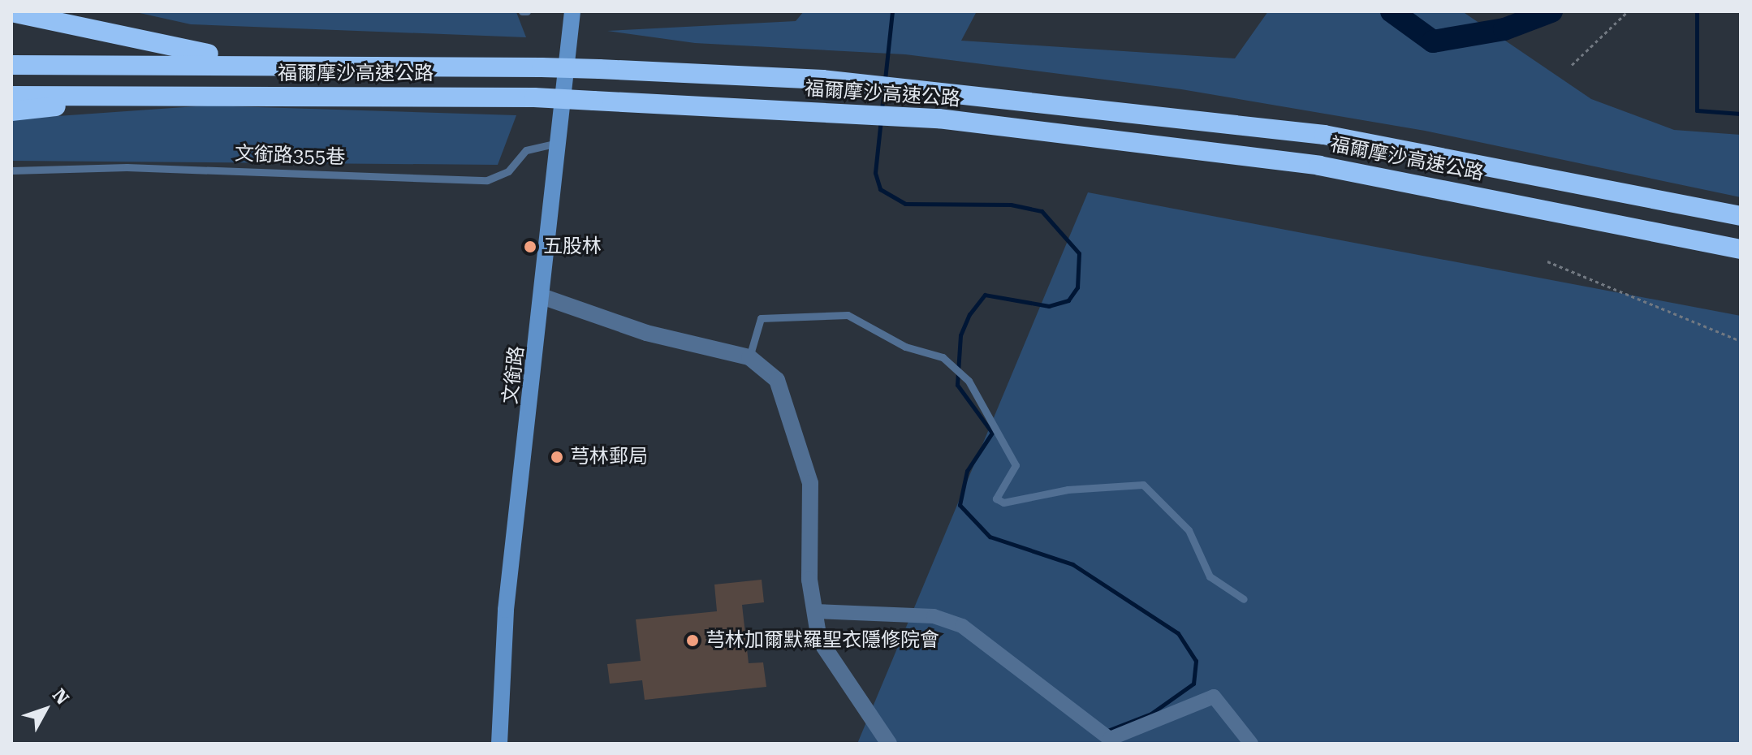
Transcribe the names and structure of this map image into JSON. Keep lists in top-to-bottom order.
{
  "streets": {
    "highway": ["福爾摩沙高速公路"],
    "main road": ["文銜路"],
    "lane": ["文銜路355巷"]
  },
  "crossings": [
    ["文銜路355巷", "文銜路"]
  ],
  "places": ["五股林", "芎林郵局", "芎林加爾默羅聖衣隱修院會"],
  "north": "top right"
}
